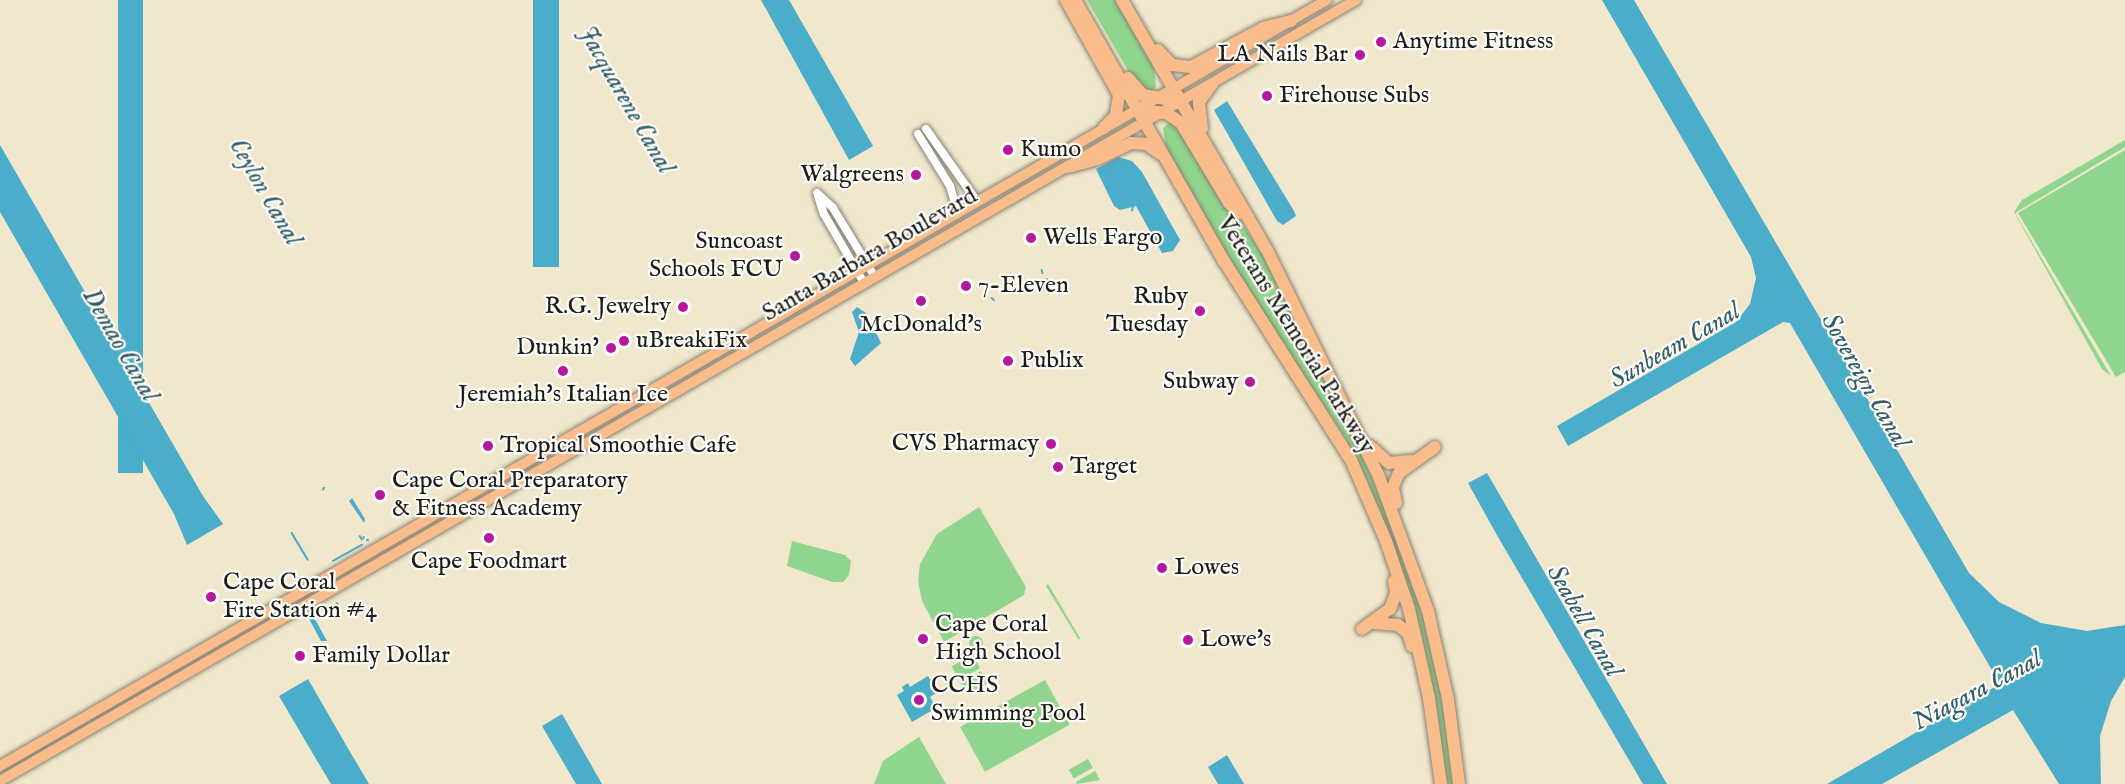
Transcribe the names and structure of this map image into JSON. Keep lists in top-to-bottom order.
{
  "streets": {
    "highway": ["Veterans Memorial Parkway"],
    "main road": ["Santa Barbara Boulevard"]
  },
  "crossings": [
    ["Santa Barbara Boulevard", "Veterans Memorial Parkway"]
  ],
  "water": [
    "Jacquarene Canal",
    "Ceylon Canal",
    "Demao Canal",
    "Sunbeam Canal",
    "Sovereign Canal",
    "Seabell Canal",
    "Niagara Canal"
  ],
  "places": [
    "Anytime Fitness",
    "LA Nails Bar",
    "Firehouse Subs",
    "Kumo",
    "Walgreens",
    "Wells Fargo",
    "Suncoast Schools FCU",
    "7-Eleven",
    "McDonald's",
    "R.G. Jewelry",
    "Ruby Tuesday",
    "uBreakiFix",
    "Dunkin'",
    "Publix",
    "Jeremiah's Italian Ice",
    "Subway",
    "CVS Pharmacy",
    "Tropical Smoothie Cafe",
    "Target",
    "Cape Coral Preparatory & Fitness Academy",
    "Cape Foodmart",
    "Lowes",
    "Cape Coral Fire Station #4",
    "Cape Coral High School",
    "Lowe's",
    "Family Dollar",
    "CCHS Swimming Pool"
  ]
}
